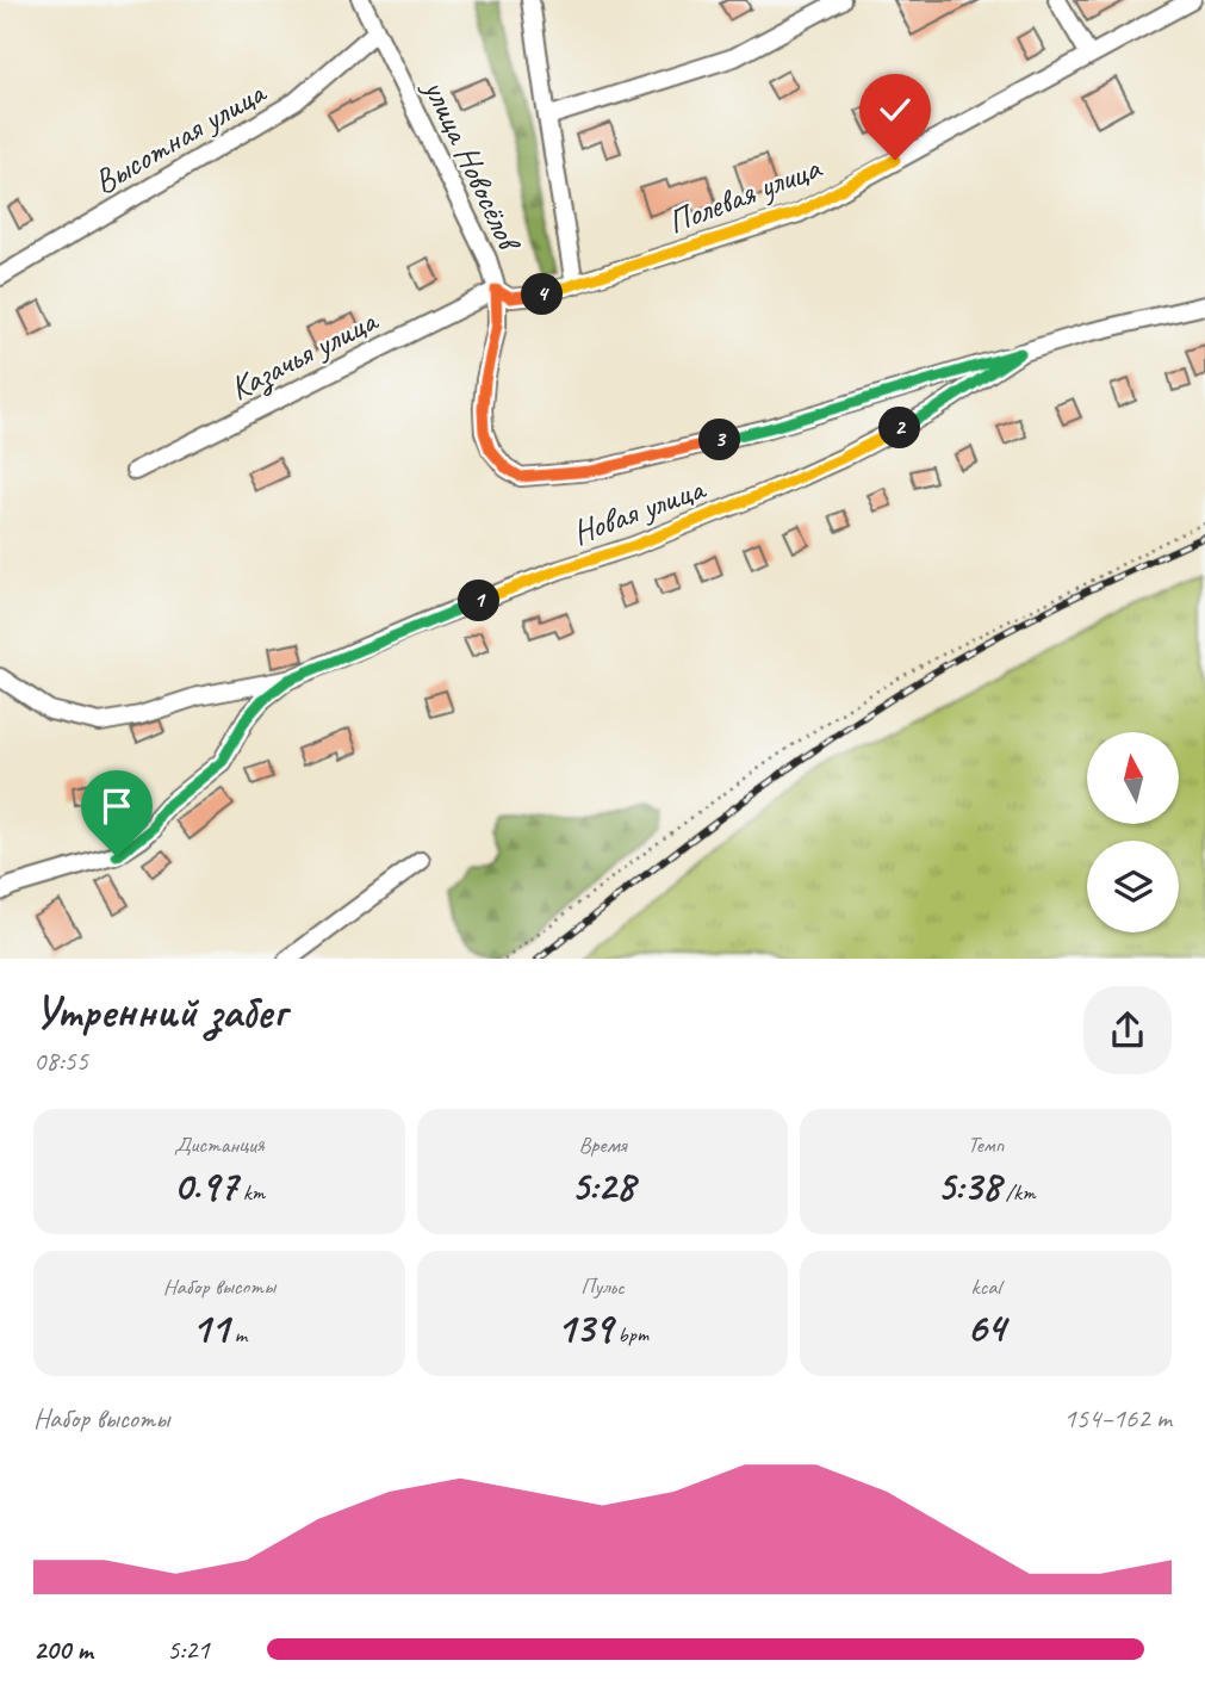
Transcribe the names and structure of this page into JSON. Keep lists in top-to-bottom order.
{
  "streets": {
    "street": [
      "Высотная улица",
      "улица Новосёлов",
      "Полевая улица",
      "Казачья улица",
      "Новая улица"
    ]
  },
  "crossings": [
    ["Высотная улица", "улица Новосёлов"],
    ["улица Новосёлов", "Полевая улица"],
    ["улица Новосёлов", "Казачья улица"],
    ["улица Новосёлов", "Новая улица"],
    ["Полевая улица", "Казачья улица"]
  ],
  "north": "top",
  "page": {
    "pins": [
      "4",
      "2",
      "3",
      "1"
    ],
    "heading": ["Утренний забег", "08:55"],
    "stats": [
      ["Дистанция", "0.97 km"],
      ["Время", "5:28"],
      ["Темп", "5:38 /km"],
      ["Набор высоты", "11 m"],
      ["Пульс", "139 bpm"],
      ["kcal", "64"]
    ],
    "chart": ["Набор высоты", "154–162 m"],
    "list": [
      {
        "name": "200 m",
        "note": "5:21"
      }
    ]
  }
}
